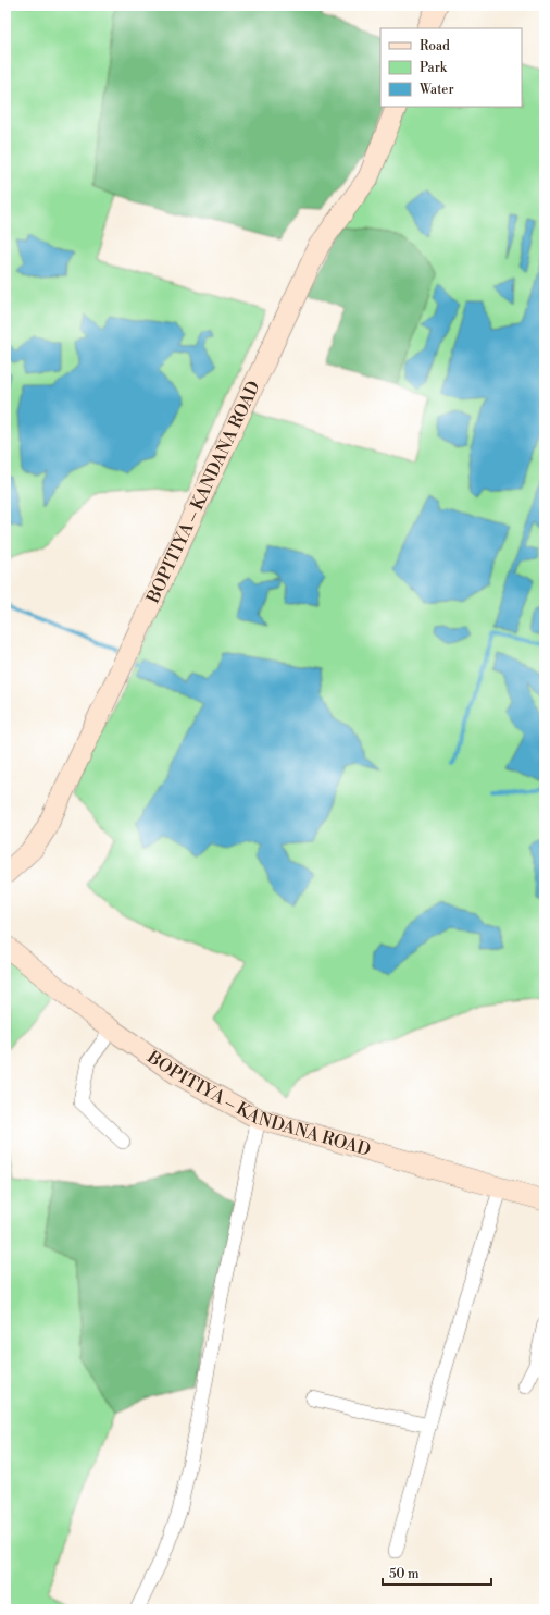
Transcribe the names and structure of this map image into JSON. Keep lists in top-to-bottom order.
{
  "streets": {
    "main road": ["BOPITIYA – KANDANA ROAD"]
  },
  "legend": ["Road", "Park", "Water"],
  "scale_bar": "50 m"
}
